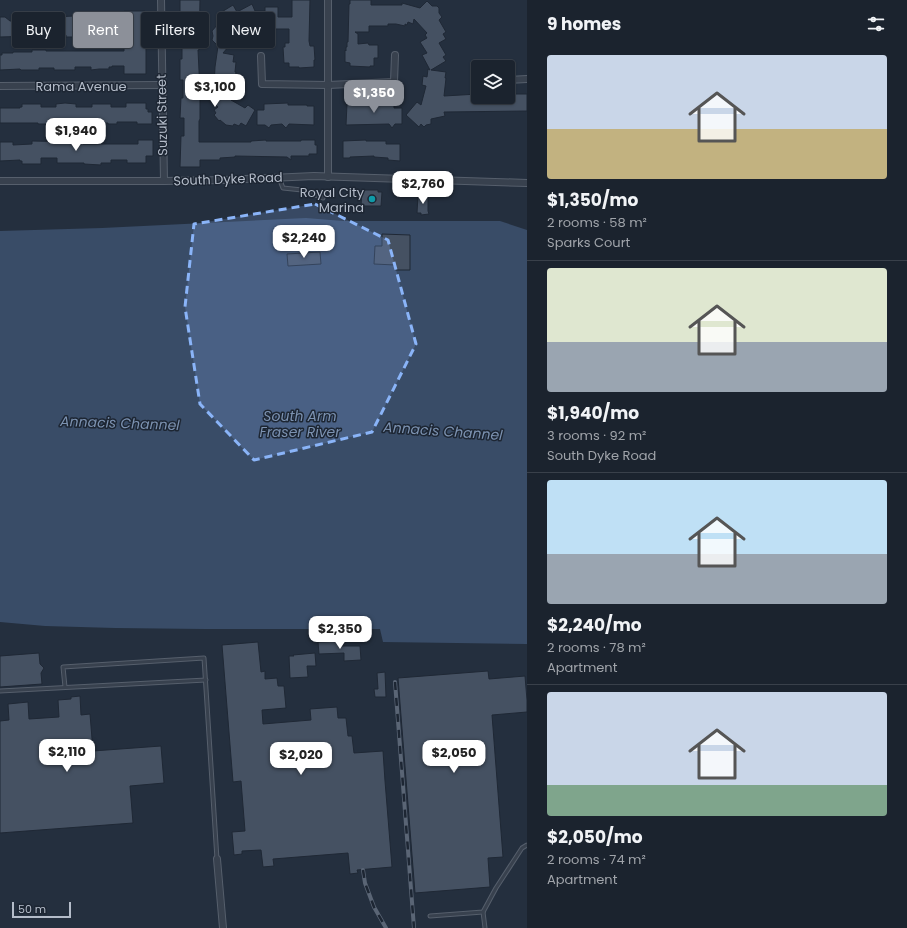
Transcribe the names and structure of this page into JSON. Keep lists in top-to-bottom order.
{
  "streets": {
    "street": ["Rama Avenue", "Suzuki Street", "South Dyke Road"]
  },
  "crossings": [
    ["Rama Avenue", "Suzuki Street"],
    ["Suzuki Street", "South Dyke Road"]
  ],
  "water": ["South Arm Fraser River", "Annacis Channel"],
  "places": ["Royal City Marina"],
  "scale_bar": "50 m",
  "page": {
    "heading": "9 homes",
    "chip": [
      "Buy",
      "Rent",
      "Filters",
      "New"
    ],
    "list": [
      {
        "name": "$1,350/mo",
        "note": "2 rooms · 58 m² · Sparks Court"
      },
      {
        "name": "$1,940/mo",
        "note": "3 rooms · 92 m² · South Dyke Road"
      },
      {
        "name": "$2,240/mo",
        "note": "2 rooms · 78 m² · Apartment"
      },
      {
        "name": "$2,050/mo",
        "note": "2 rooms · 74 m² · Apartment"
      }
    ],
    "price": [
      "$3,100",
      "$1,350",
      "$1,940",
      "$2,760",
      "$2,240",
      "$2,350",
      "$2,110",
      "$2,050",
      "$2,020"
    ],
    "scale": "50 m"
  }
}
